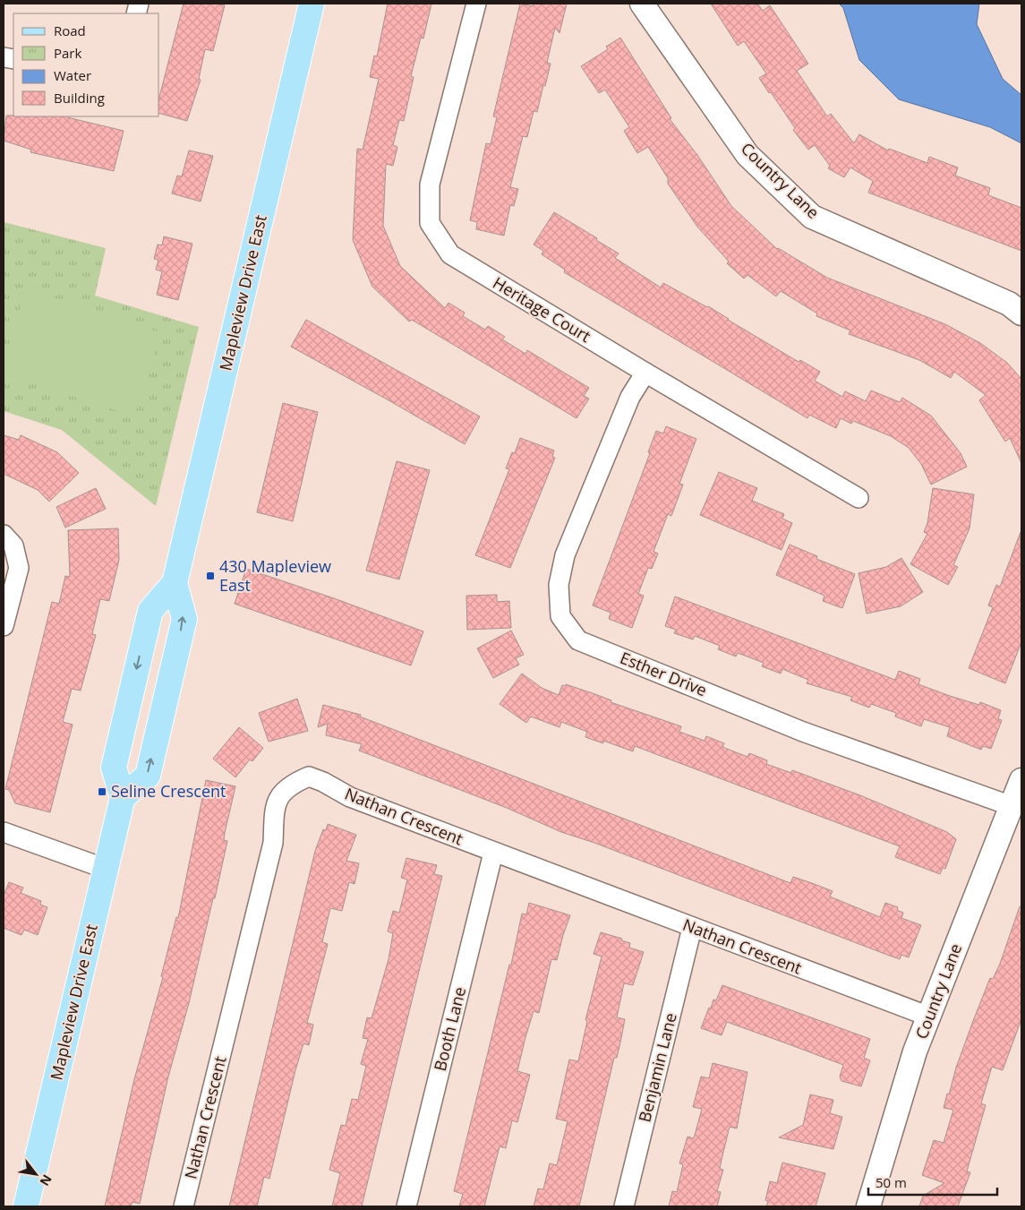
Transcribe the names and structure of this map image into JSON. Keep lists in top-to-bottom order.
{
  "streets": {
    "main road": ["Mapleview Drive East"],
    "street": [
      "Country Lane",
      "Heritage Court",
      "Esther Drive",
      "Nathan Crescent",
      "Booth Lane",
      "Benjamin Lane"
    ]
  },
  "crossings": [
    ["Country Lane", "Esther Drive"],
    ["Country Lane", "Nathan Crescent"],
    ["Heritage Court", "Esther Drive"],
    ["Nathan Crescent", "Booth Lane"],
    ["Nathan Crescent", "Benjamin Lane"]
  ],
  "places": {
    "transit": ["430 Mapleview East", "Seline Crescent"]
  },
  "legend": [
    "Road",
    "Park",
    "Water",
    "Building"
  ],
  "scale_bar": "50 m",
  "north": "bottom right"
}
